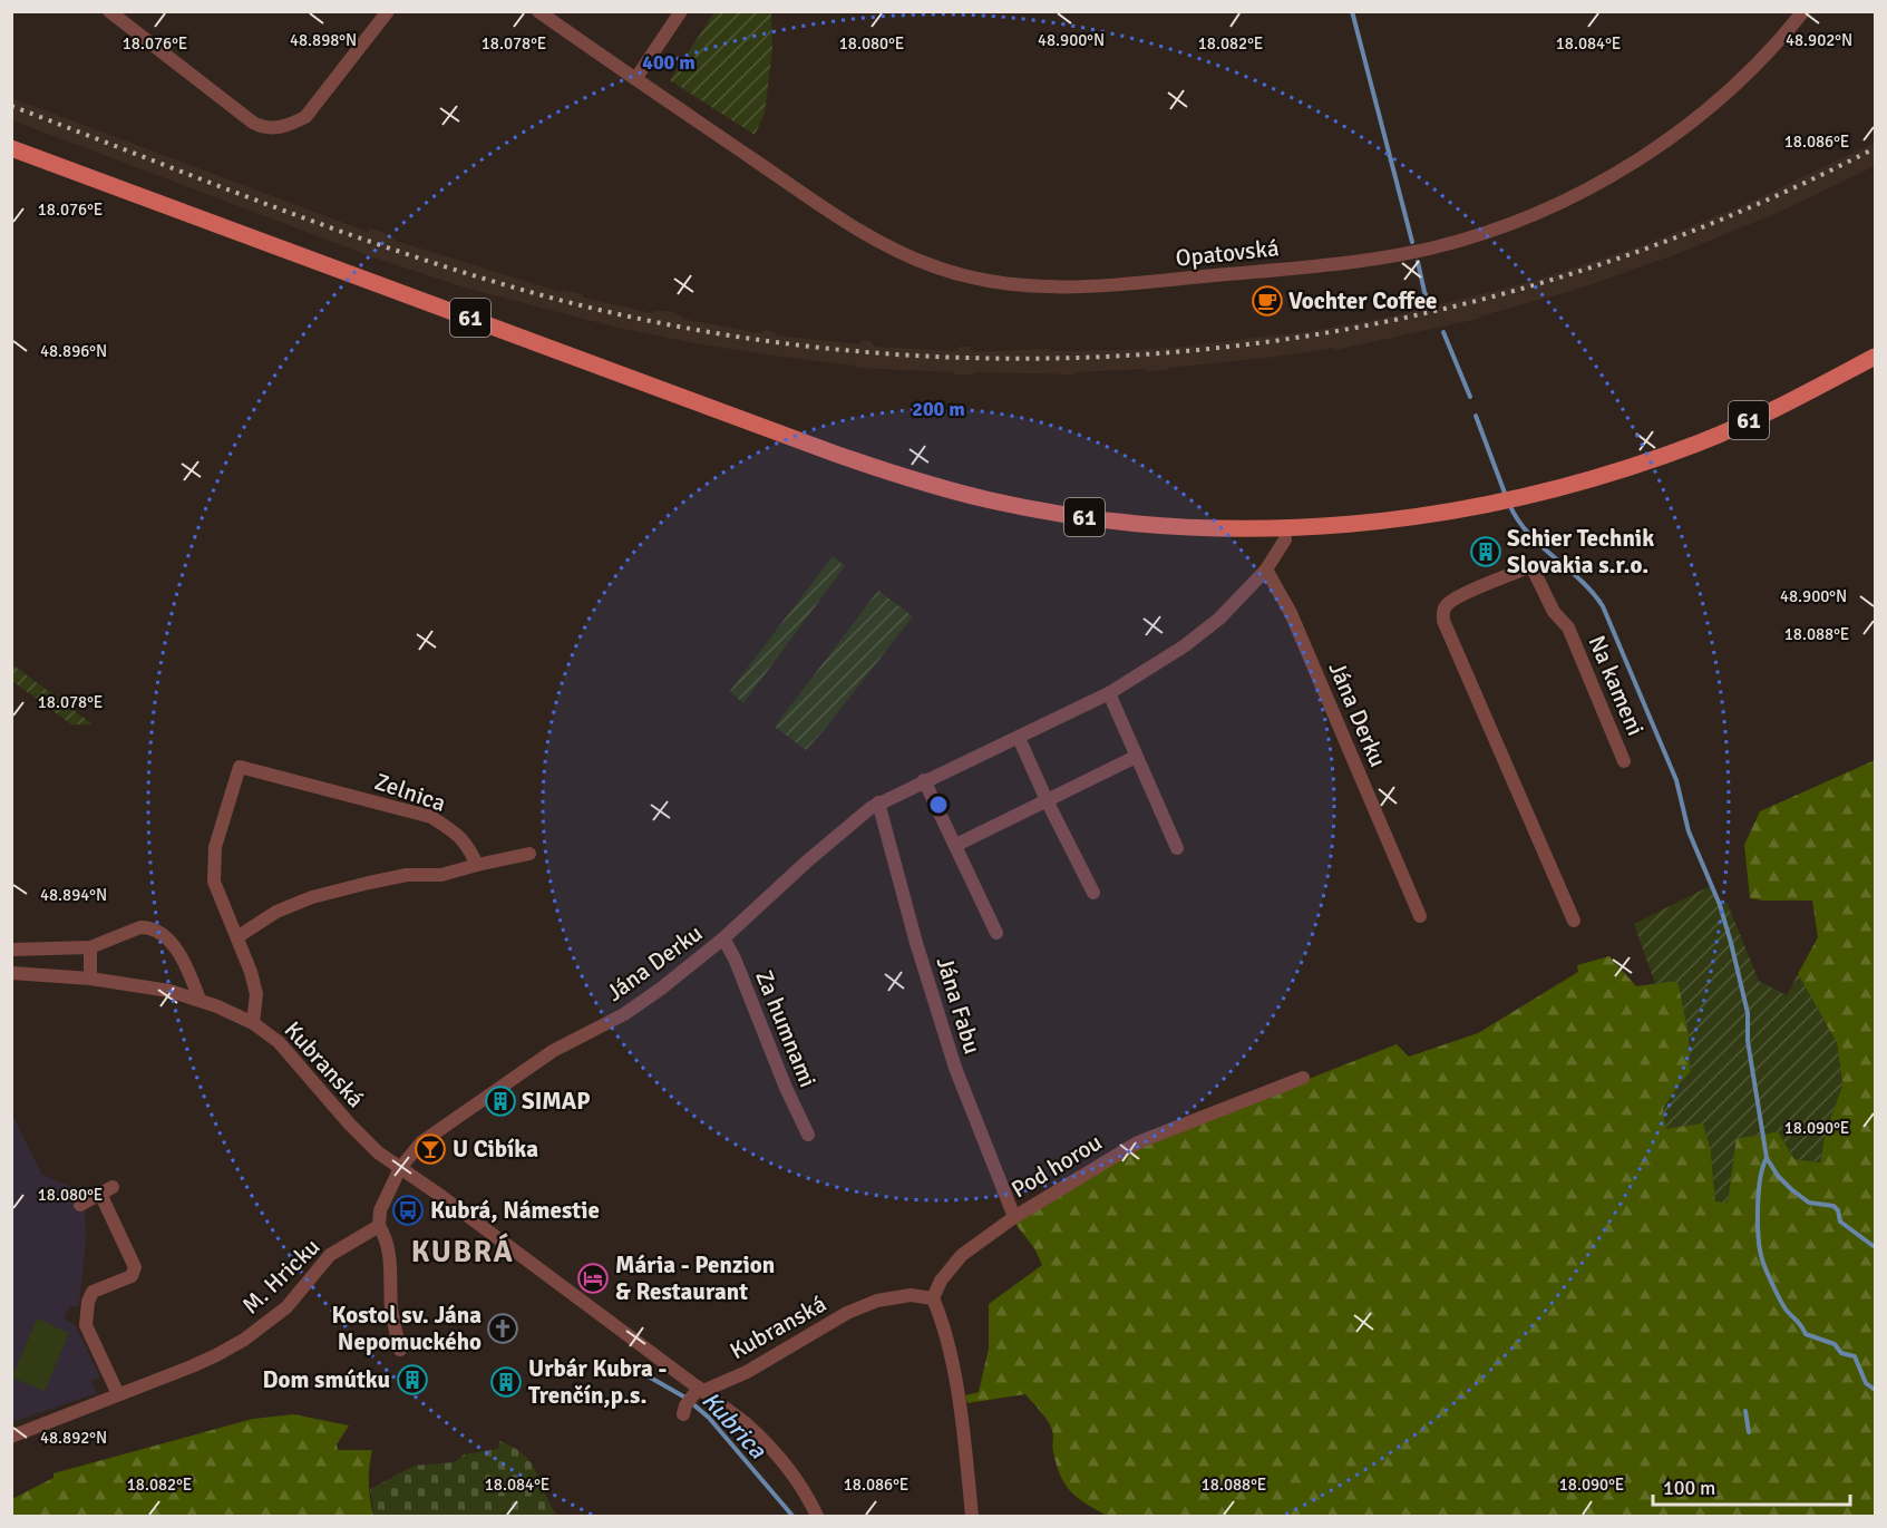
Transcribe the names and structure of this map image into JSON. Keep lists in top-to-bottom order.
{
  "streets": {
    "main road": ["61"],
    "street": [
      "Opatovská",
      "Na kameni",
      "Jána Derku",
      "Zelnica",
      "Jána Fabu",
      "Za humnami",
      "Kubranská",
      "Pod horou",
      "M. Hricku"
    ]
  },
  "crossings": [
    ["61", "Jána Derku"],
    ["Jána Derku", "Jána Fabu"],
    ["Jána Derku", "Za humnami"],
    ["Jána Derku", "Kubranská"],
    ["Zelnica", "Kubranská"],
    ["Jána Fabu", "Pod horou"],
    ["Kubranská", "Pod horou"]
  ],
  "districts": ["KUBRÁ"],
  "water": ["Kubrica"],
  "places": {
    "cafe": ["Vochter Coffee"],
    "building": [
      "Schier Technik Slovakia s.r.o.",
      "SIMAP",
      "Dom smútku",
      "Urbár Kubra - Trenčín,p.s."
    ],
    "bar": ["U Cibíka"],
    "bus stop": ["Kubrá, Námestie"],
    "hotel": ["Mária - Penzion & Restaurant"],
    "church": ["Kostol sv. Jána Nepomuckého"]
  },
  "scale_bar": "100 m",
  "coordinates": [
    "48.898°N",
    "48.900°N",
    "48.902°N",
    "18.076°E",
    "18.078°E",
    "18.080°E",
    "18.082°E",
    "18.084°E",
    "18.086°E",
    "48.896°N",
    "18.088°E",
    "48.894°N",
    "18.090°E",
    "48.892°N"
  ],
  "rings": ["400 m", "200 m"]
}
